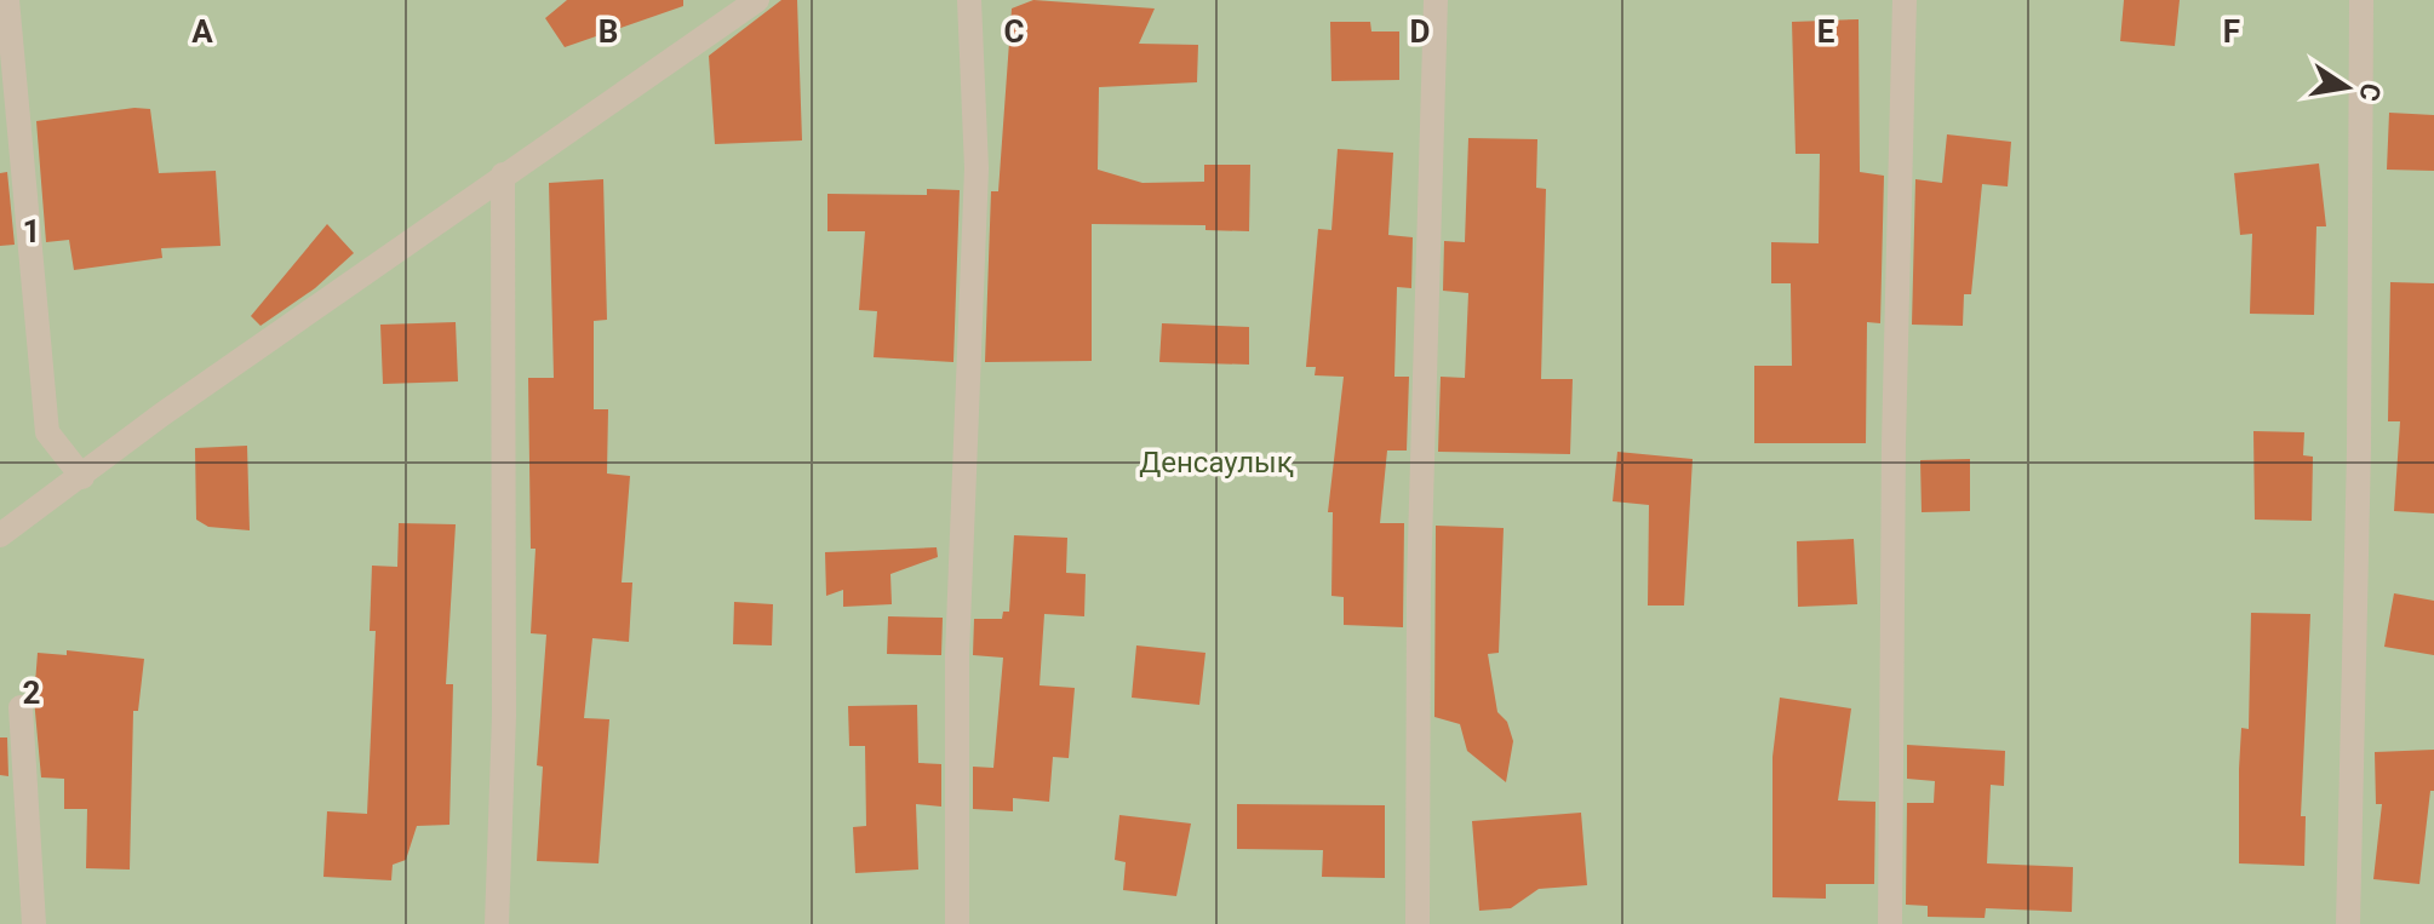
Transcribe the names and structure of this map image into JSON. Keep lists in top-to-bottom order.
{
  "parks": ["Денсаулық"],
  "north": "right",
  "grid": {
    "columns": [
      "A",
      "B",
      "C",
      "D",
      "E",
      "F"
    ],
    "rows": ["1", "2"]
  }
}
